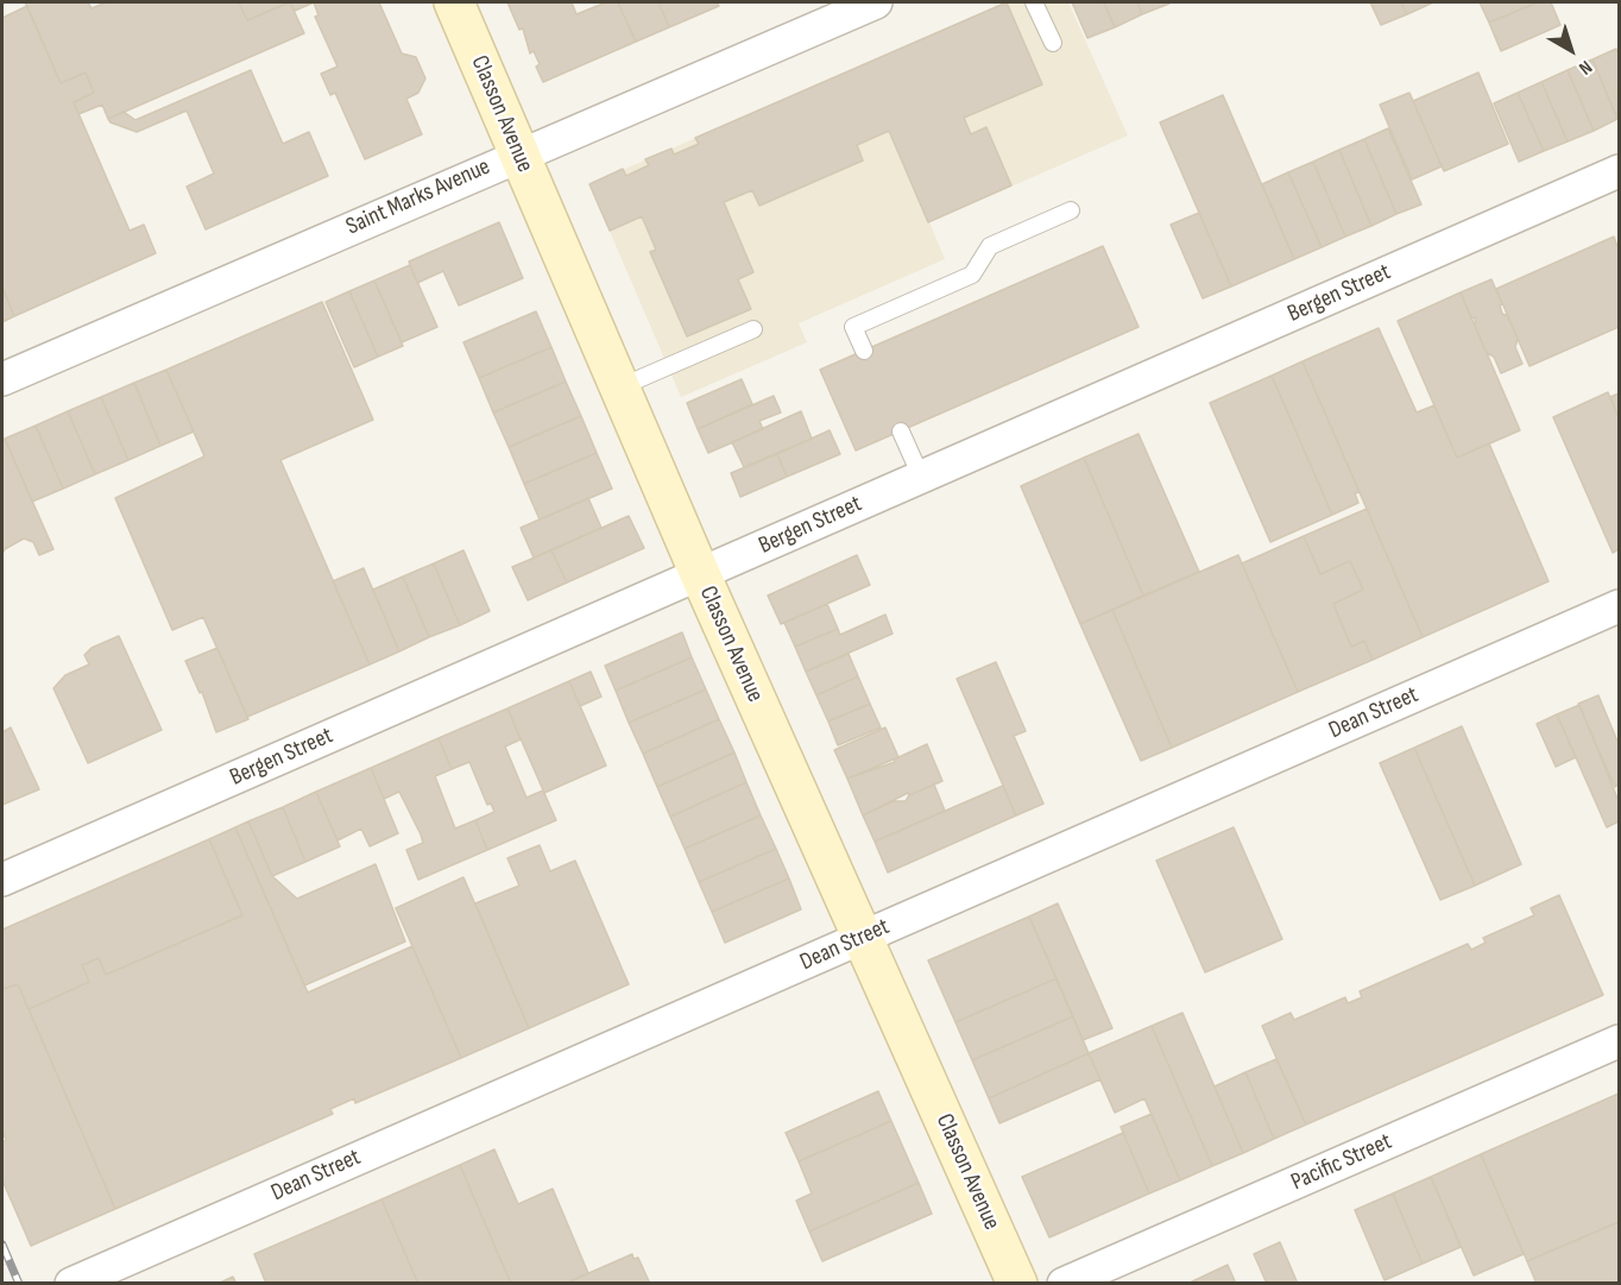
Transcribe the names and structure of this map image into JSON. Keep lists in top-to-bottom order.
{
  "streets": {
    "street": [
      "Classon Avenue",
      "Saint Marks Avenue",
      "Bergen Street",
      "Dean Street",
      "Pacific Street"
    ]
  },
  "crossings": [
    ["Classon Avenue", "Saint Marks Avenue"],
    ["Classon Avenue", "Bergen Street"],
    ["Classon Avenue", "Dean Street"]
  ],
  "north": "bottom right"
}
